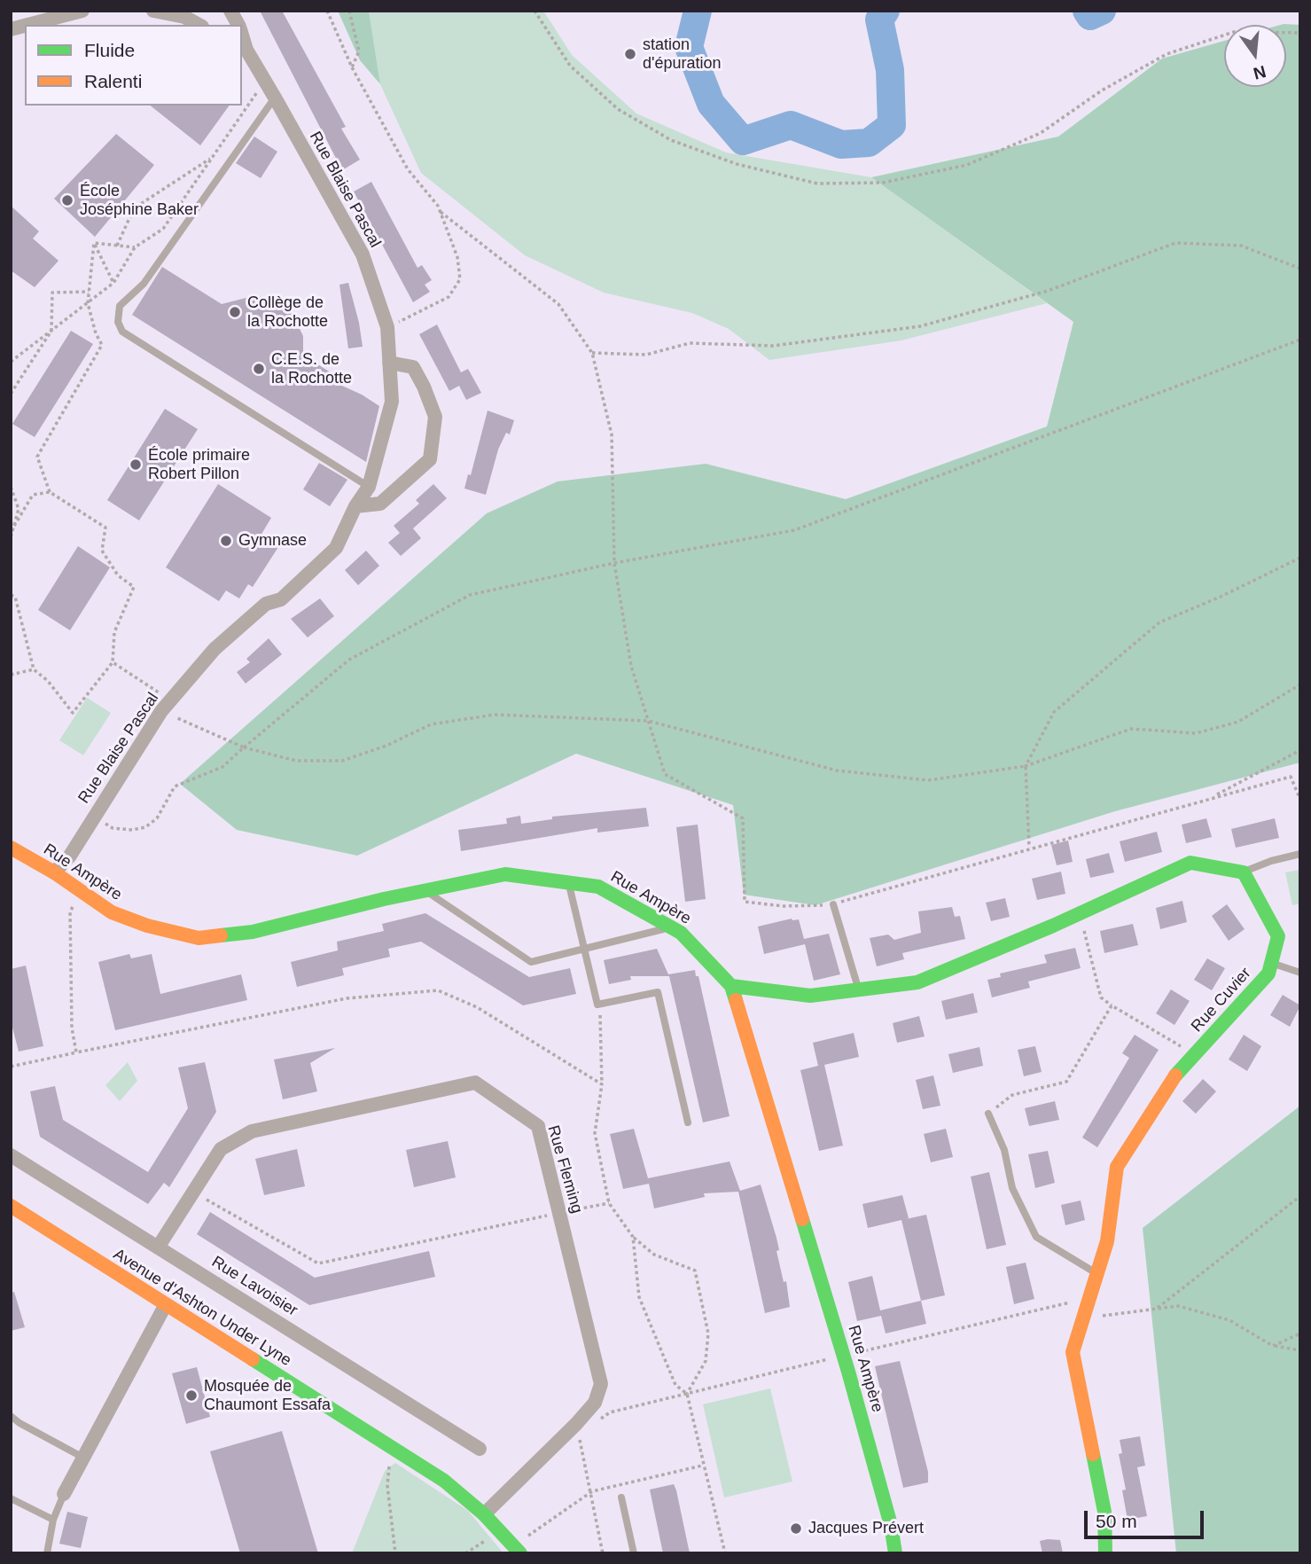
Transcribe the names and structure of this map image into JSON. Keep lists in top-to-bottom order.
{
  "streets": {
    "street": [
      "Rue Blaise Pascal",
      "Rue Ampère",
      "Rue Cuvier",
      "Rue Fleming",
      "Rue Lavoisier",
      "Avenue d'Ashton Under Lyne"
    ]
  },
  "crossings": [
    ["Rue Blaise Pascal", "Rue Ampère"],
    ["Rue Fleming", "Rue Lavoisier"],
    ["Rue Fleming", "Avenue d'Ashton Under Lyne"]
  ],
  "places": [
    "station d'épuration",
    "École Joséphine Baker",
    "Collège de la Rochotte",
    "C.E.S. de la Rochotte",
    "École primaire Robert Pillon",
    "Gymnase",
    "Mosquée de Chaumont Essafa",
    "Jacques Prévert"
  ],
  "legend": ["Fluide", "Ralenti"],
  "scale_bar": "50 m",
  "north": "bottom"
}
